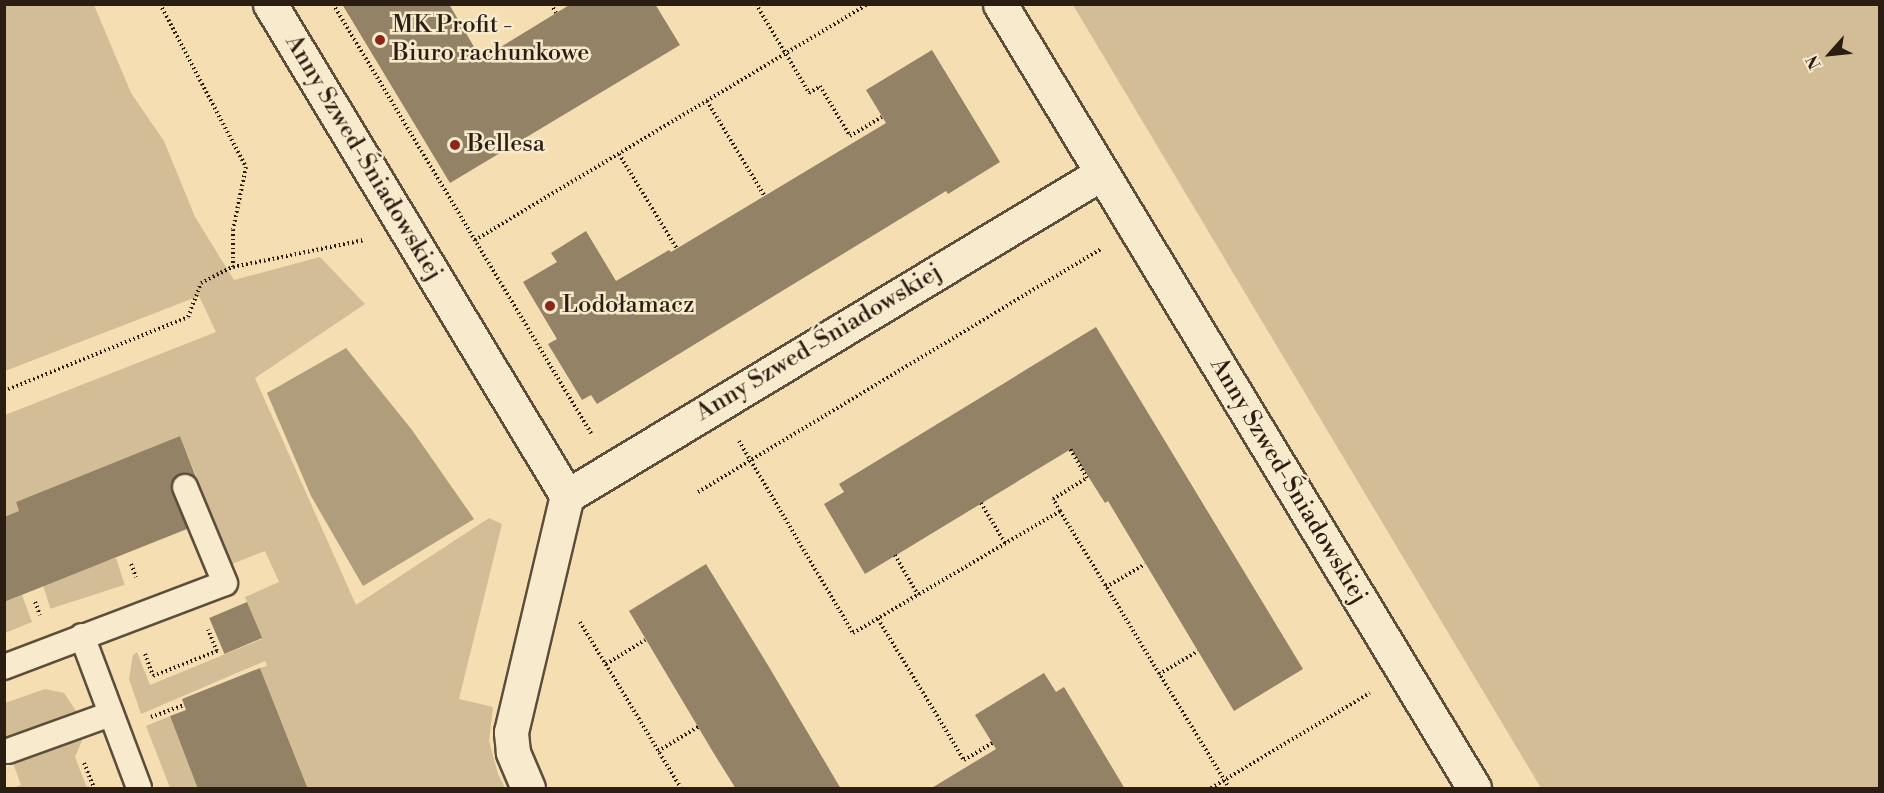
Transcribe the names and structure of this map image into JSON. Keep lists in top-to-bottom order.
{
  "streets": {
    "street": ["Anny Szwed-Śniadowskiej"]
  },
  "places": ["MK Profit - Biuro rachunkowe", "Bellesa", "Lodołamacz"],
  "north": "bottom left"
}
